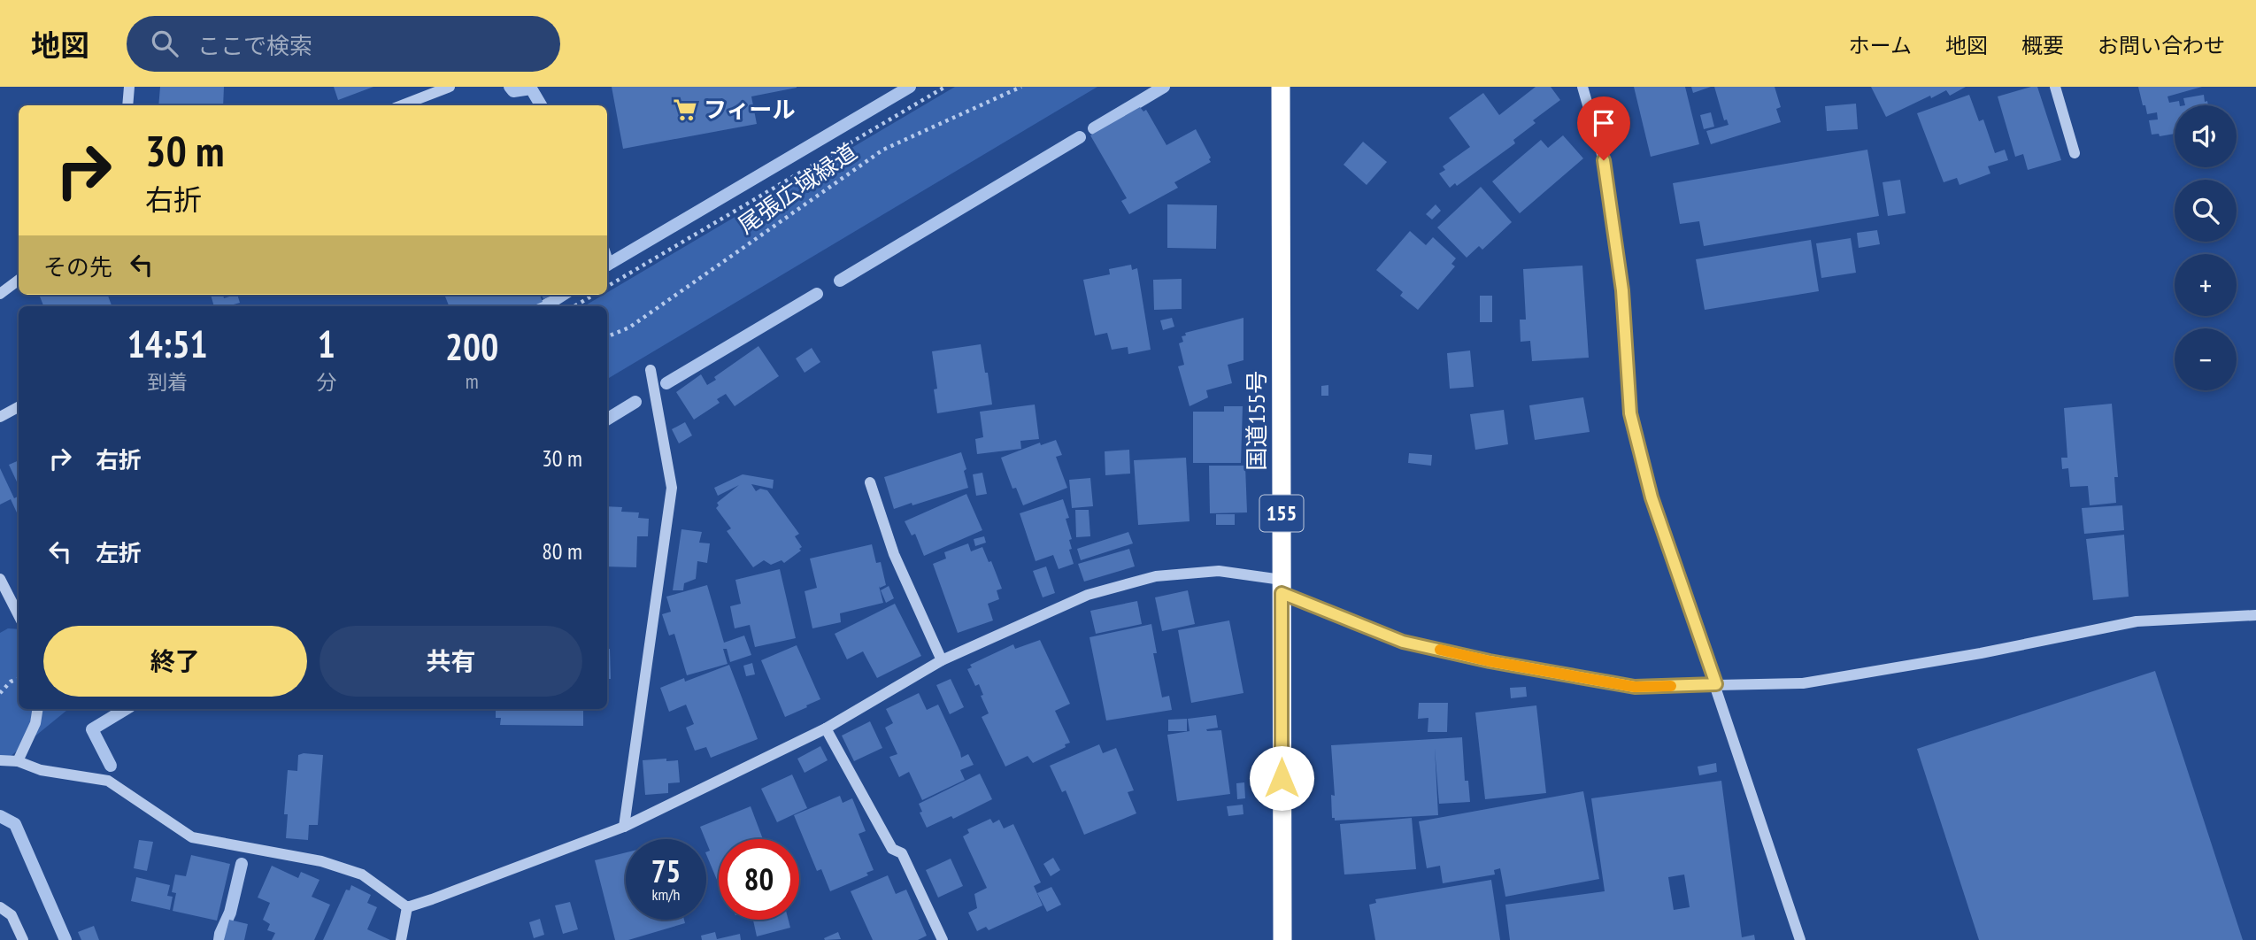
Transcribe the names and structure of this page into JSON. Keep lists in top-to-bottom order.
{
  "streets": {
    "highway": ["国道155号", "155"],
    "path": ["尾張広域緑道"]
  },
  "places": {
    "supermarket": ["フィール"]
  },
  "page": {
    "header": "地図",
    "search": "ここで検索",
    "nav": [
      "ホーム",
      "地図",
      "概要",
      "お問い合わせ"
    ],
    "map_buttons": ["+", "−"],
    "turn": ["30 m", "右折"],
    "then": "その先",
    "eta": [
      "14:51",
      "到着",
      "1",
      "分",
      "200",
      "m"
    ],
    "list": [
      {
        "name": "右折",
        "value": "30 m"
      },
      {
        "name": "左折",
        "value": "80 m"
      }
    ],
    "buttons": ["終了", "共有"],
    "speed": "75 km/h",
    "limit": "80"
  }
}
